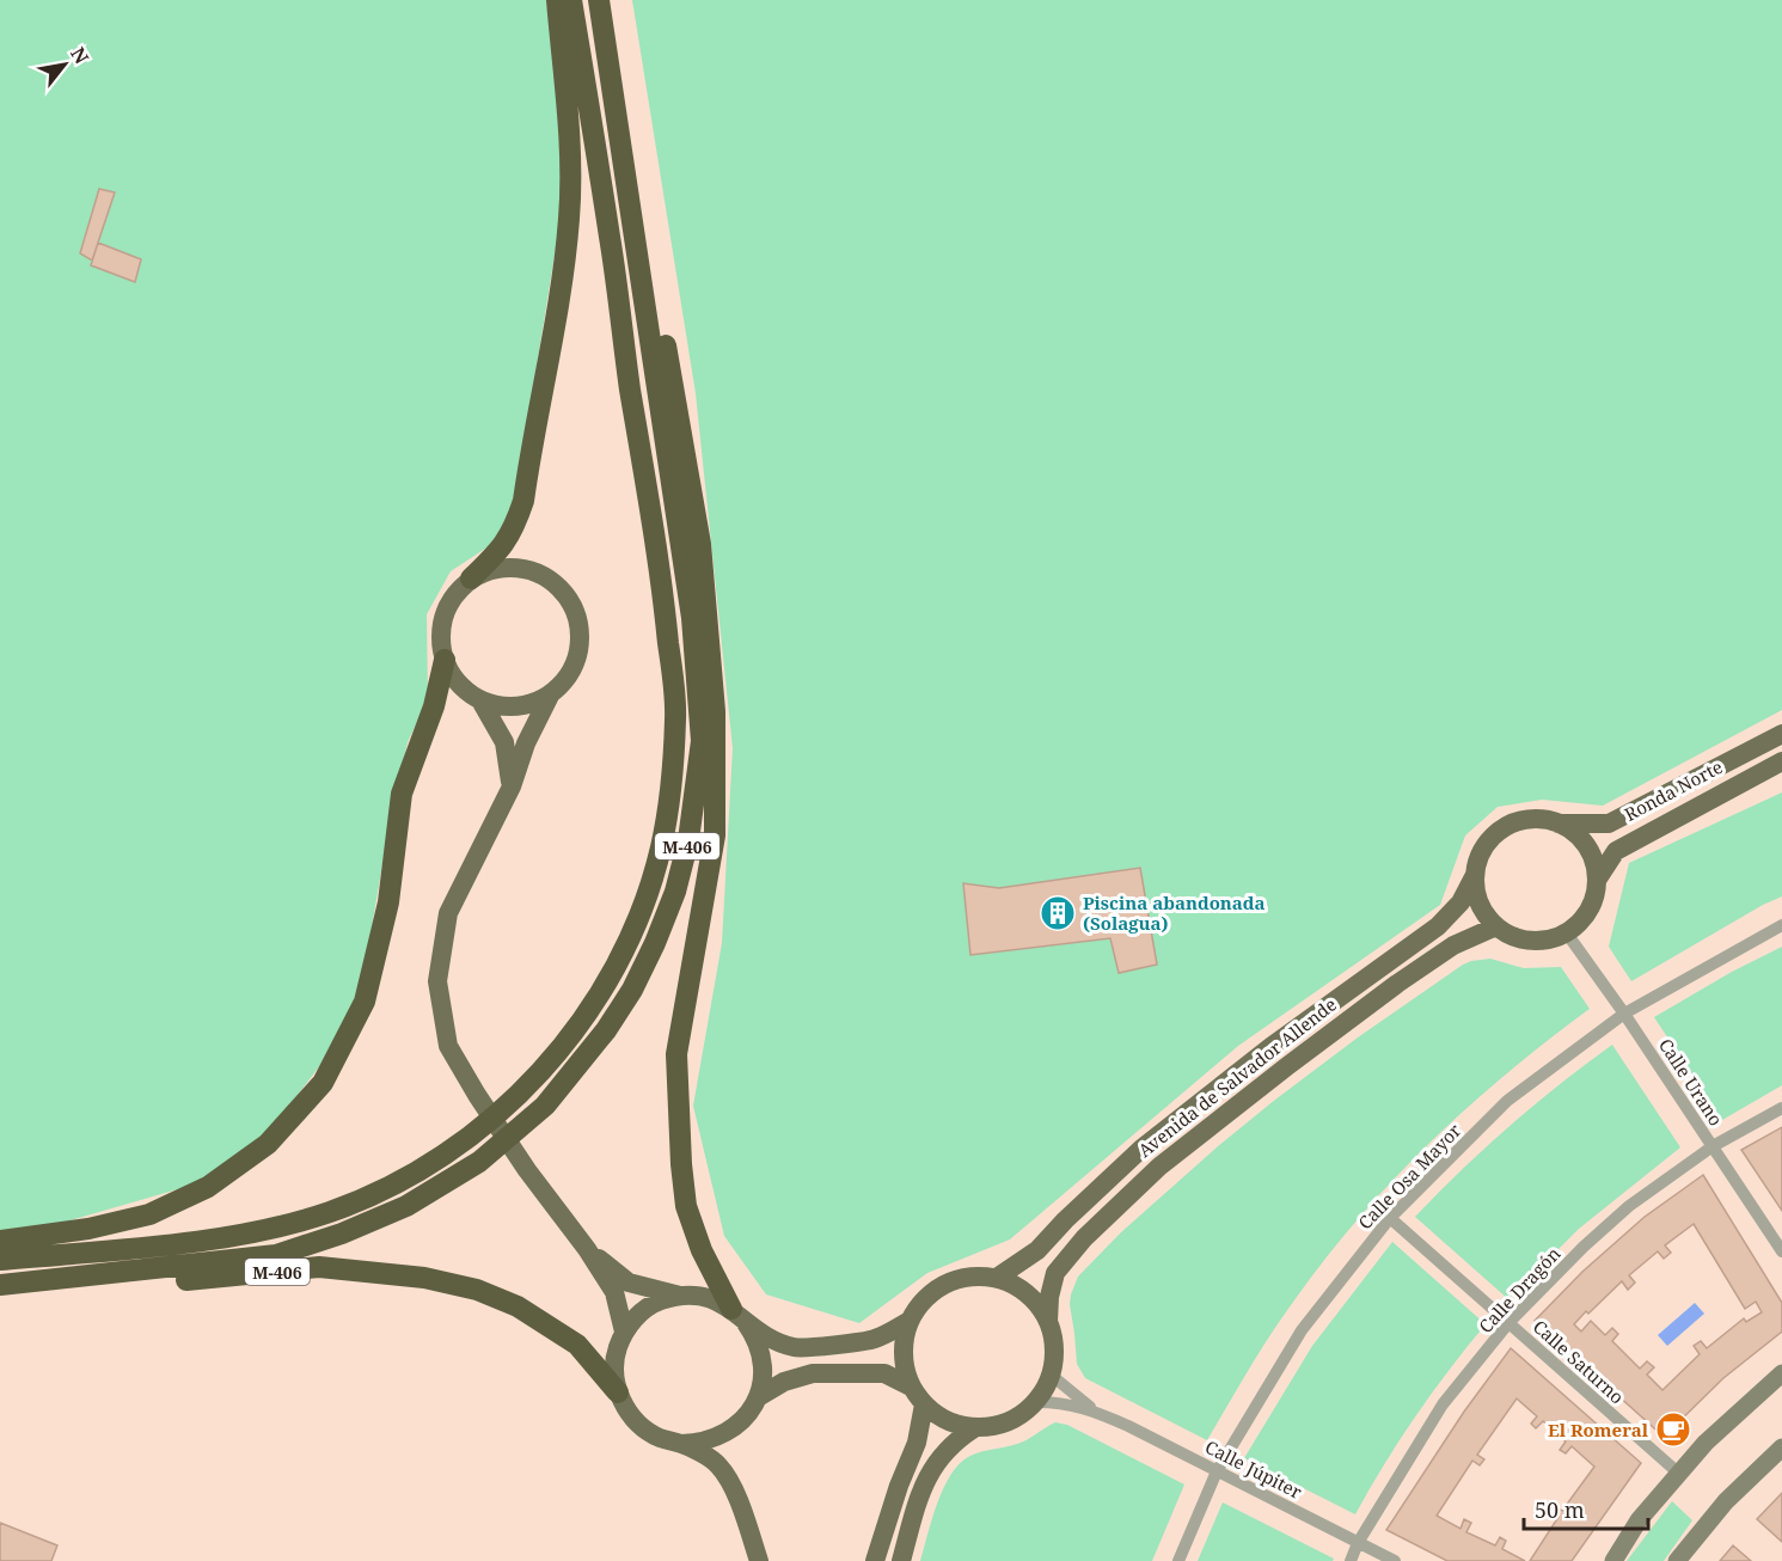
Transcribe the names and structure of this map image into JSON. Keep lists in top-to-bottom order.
{
  "streets": {
    "highway": ["M-406"],
    "main road": ["Ronda Norte", "Avenida de Salvador Allende"],
    "street": [
      "Calle Urano",
      "Calle Osa Mayor",
      "Calle Dragón",
      "Calle Saturno",
      "Calle Júpiter"
    ]
  },
  "crossings": [
    ["Ronda Norte", "Avenida de Salvador Allende"],
    ["Ronda Norte", "Calle Urano"],
    ["Avenida de Salvador Allende", "Calle Urano"],
    ["Avenida de Salvador Allende", "Calle Júpiter"],
    ["Calle Urano", "Calle Osa Mayor"],
    ["Calle Urano", "Calle Dragón"],
    ["Calle Osa Mayor", "Calle Saturno"],
    ["Calle Osa Mayor", "Calle Júpiter"],
    ["Calle Dragón", "Calle Saturno"],
    ["Calle Dragón", "Calle Júpiter"]
  ],
  "places": {
    "building": ["Piscina abandonada (Solagua)"],
    "cafe": ["El Romeral"]
  },
  "scale_bar": "50 m",
  "north": "top right"
}
